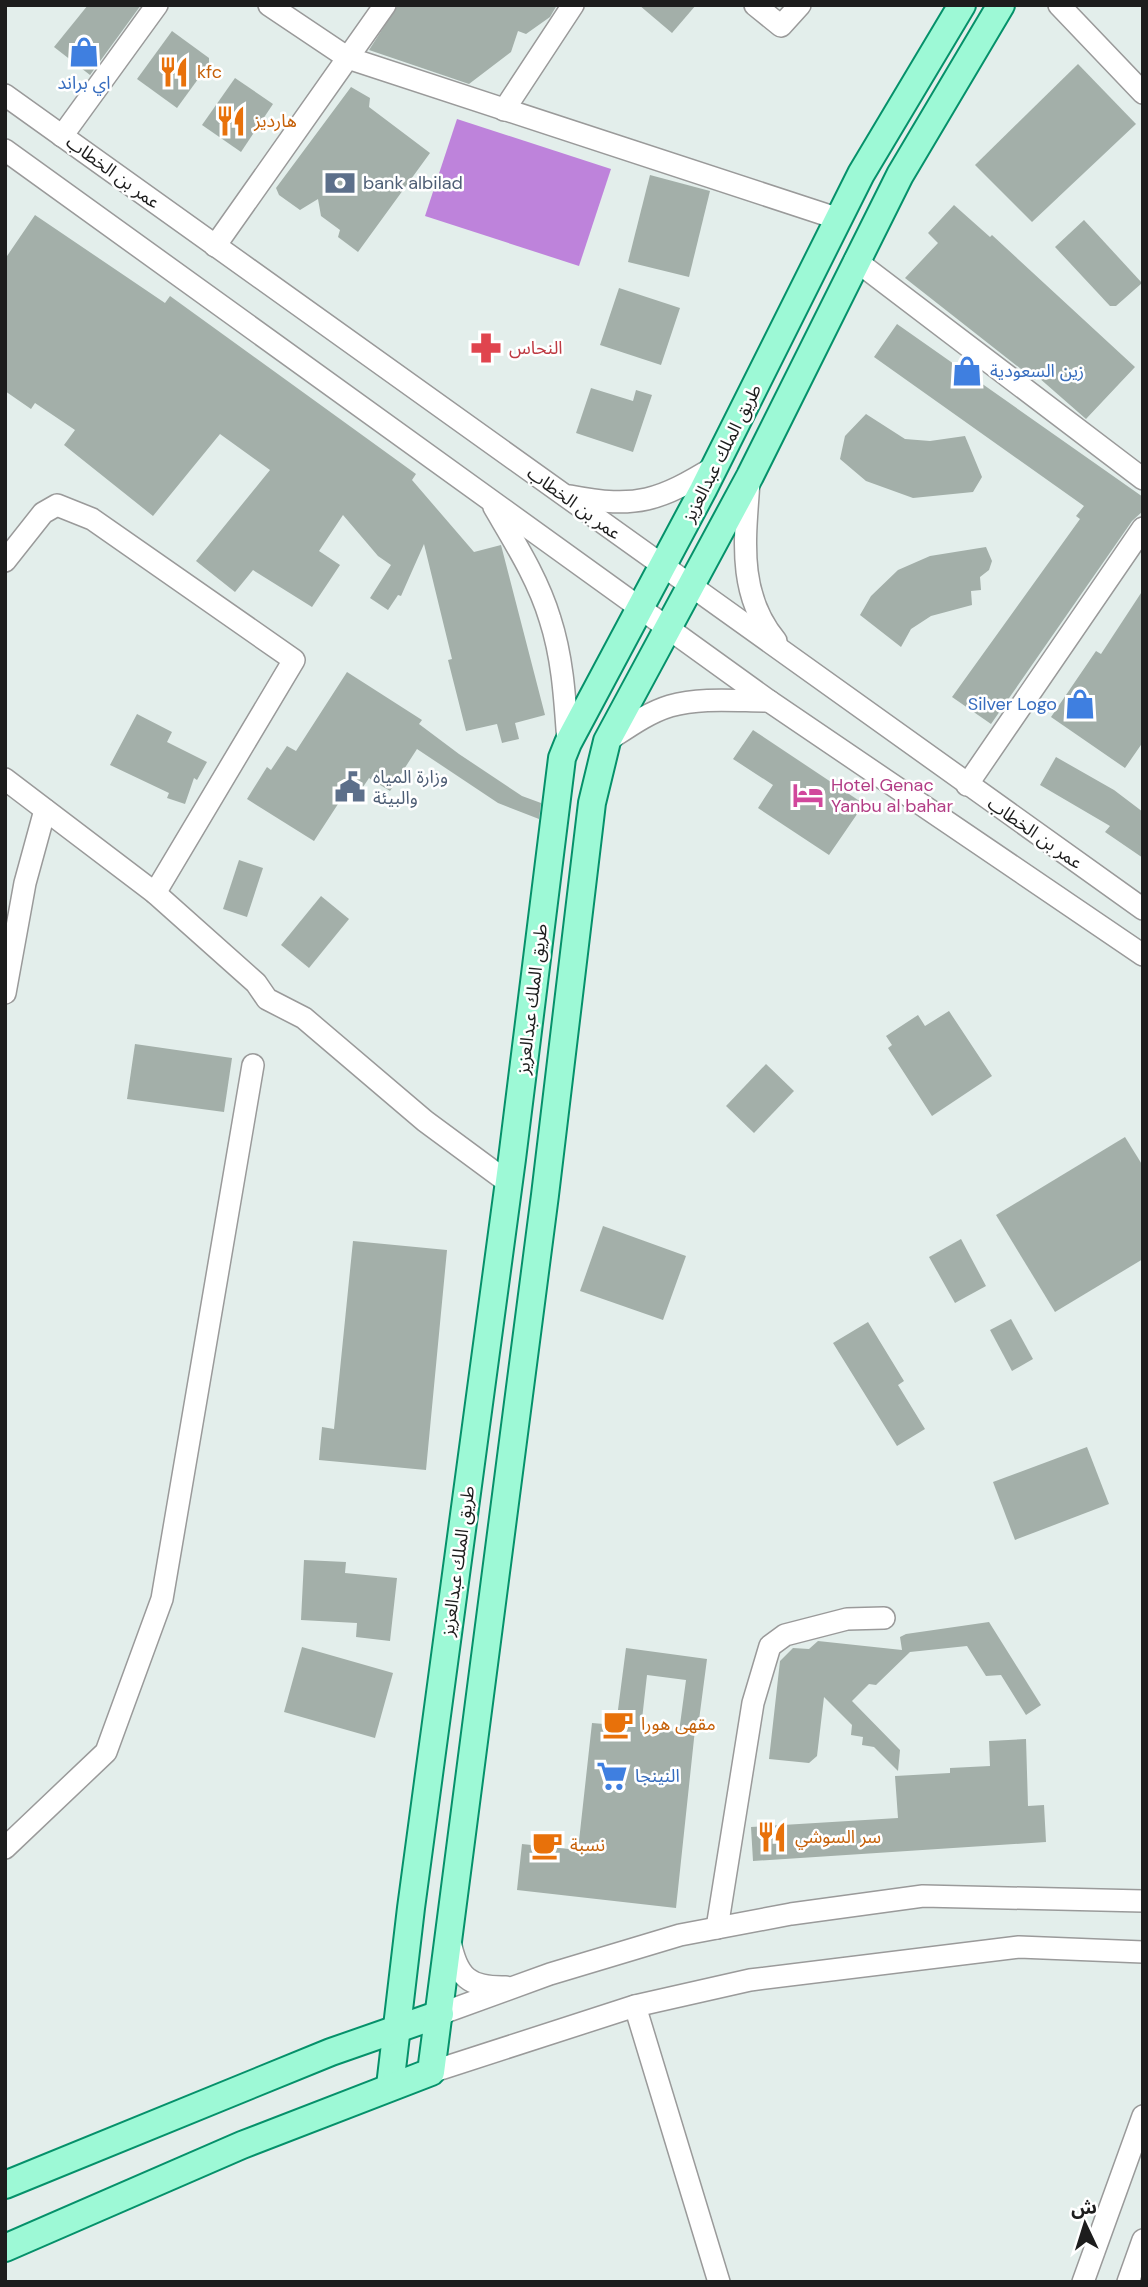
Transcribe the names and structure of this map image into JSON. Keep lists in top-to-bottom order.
{
  "streets": {
    "main road": ["طريق الملك عبدالعزيز"],
    "street": ["عمر بن الخطاب"]
  },
  "crossings": [
    ["عمر بن الخطاب", "طريق الملك عبدالعزيز"]
  ],
  "places": {
    "shop": ["اي براند", "زين السعودية", "Silver Logo"],
    "restaurant": ["kfc", "هارديز", "سر السوشي"],
    "bank": ["bank albilad"],
    "pharmacy": ["النحاس"],
    "public building": ["وزارة المياه والبيئة"],
    "hotel": ["Hotel Genac Yanbu al bahar"],
    "cafe": ["مقهى هورا", "نسبة"],
    "supermarket": ["النينجا"]
  },
  "north": "top"
}
